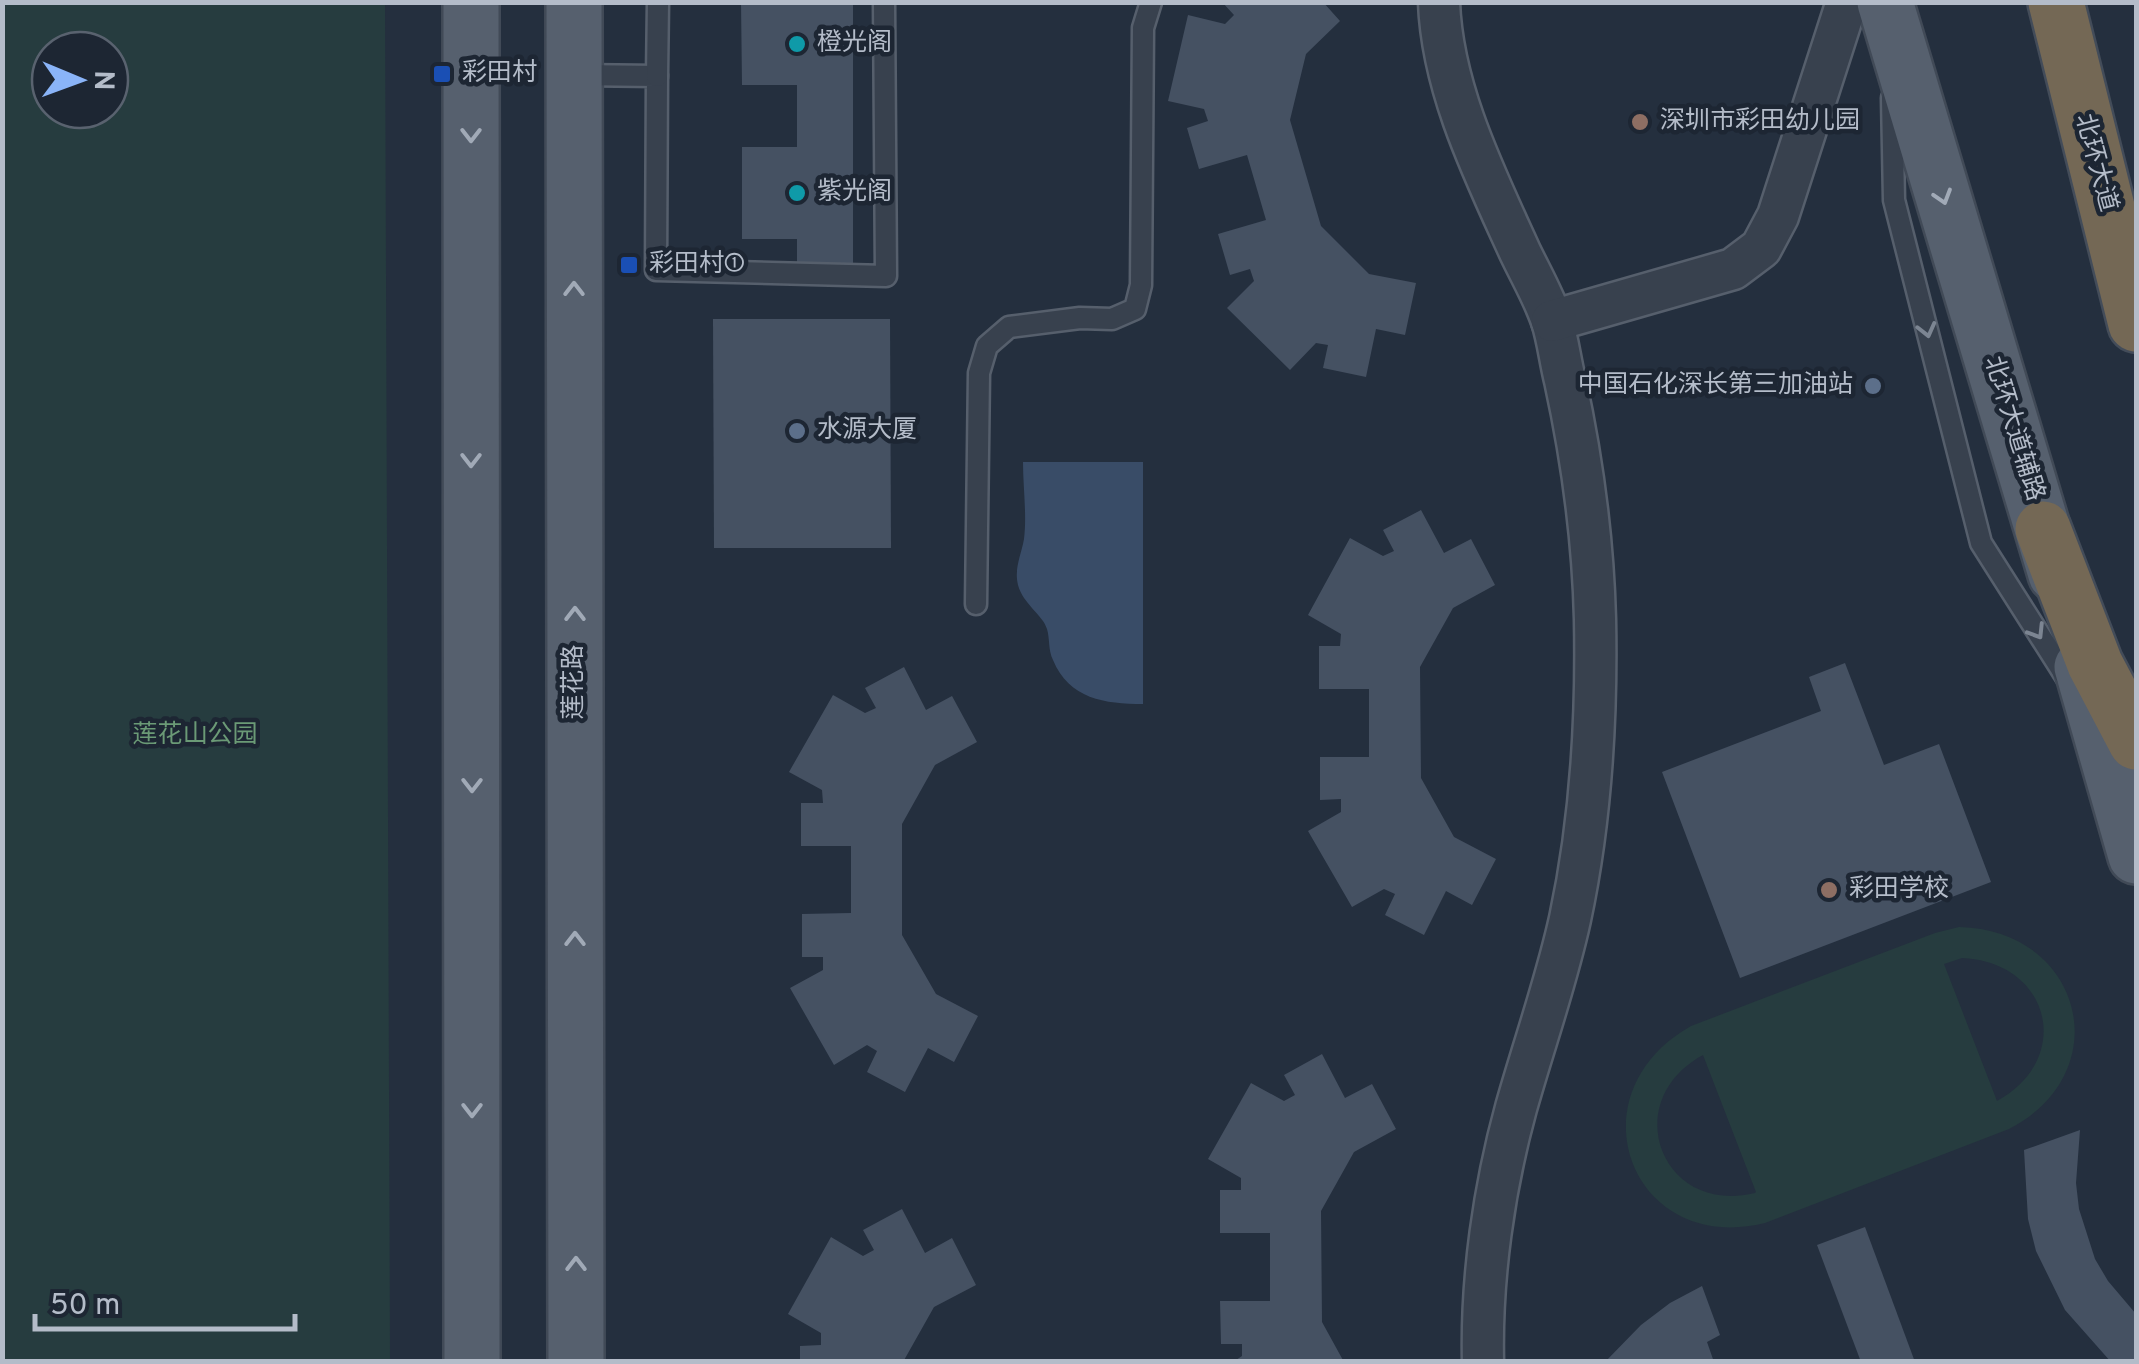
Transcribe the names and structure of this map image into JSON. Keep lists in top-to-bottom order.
{
  "streets": {
    "highway": ["北环大道"],
    "main road": ["北环大道辅路", "莲花路"]
  },
  "one_way": ["北环大道辅路"],
  "parks": ["莲花山公园"],
  "places": {
    "other": [
      "橙光阁",
      "深圳市彩田幼儿园",
      "紫光阁",
      "中国石化深长第三加油站",
      "水源大厦",
      "彩田学校"
    ],
    "transit": ["彩田村", "彩田村①"]
  },
  "scale_bar": "50 m",
  "north": "right"
}
